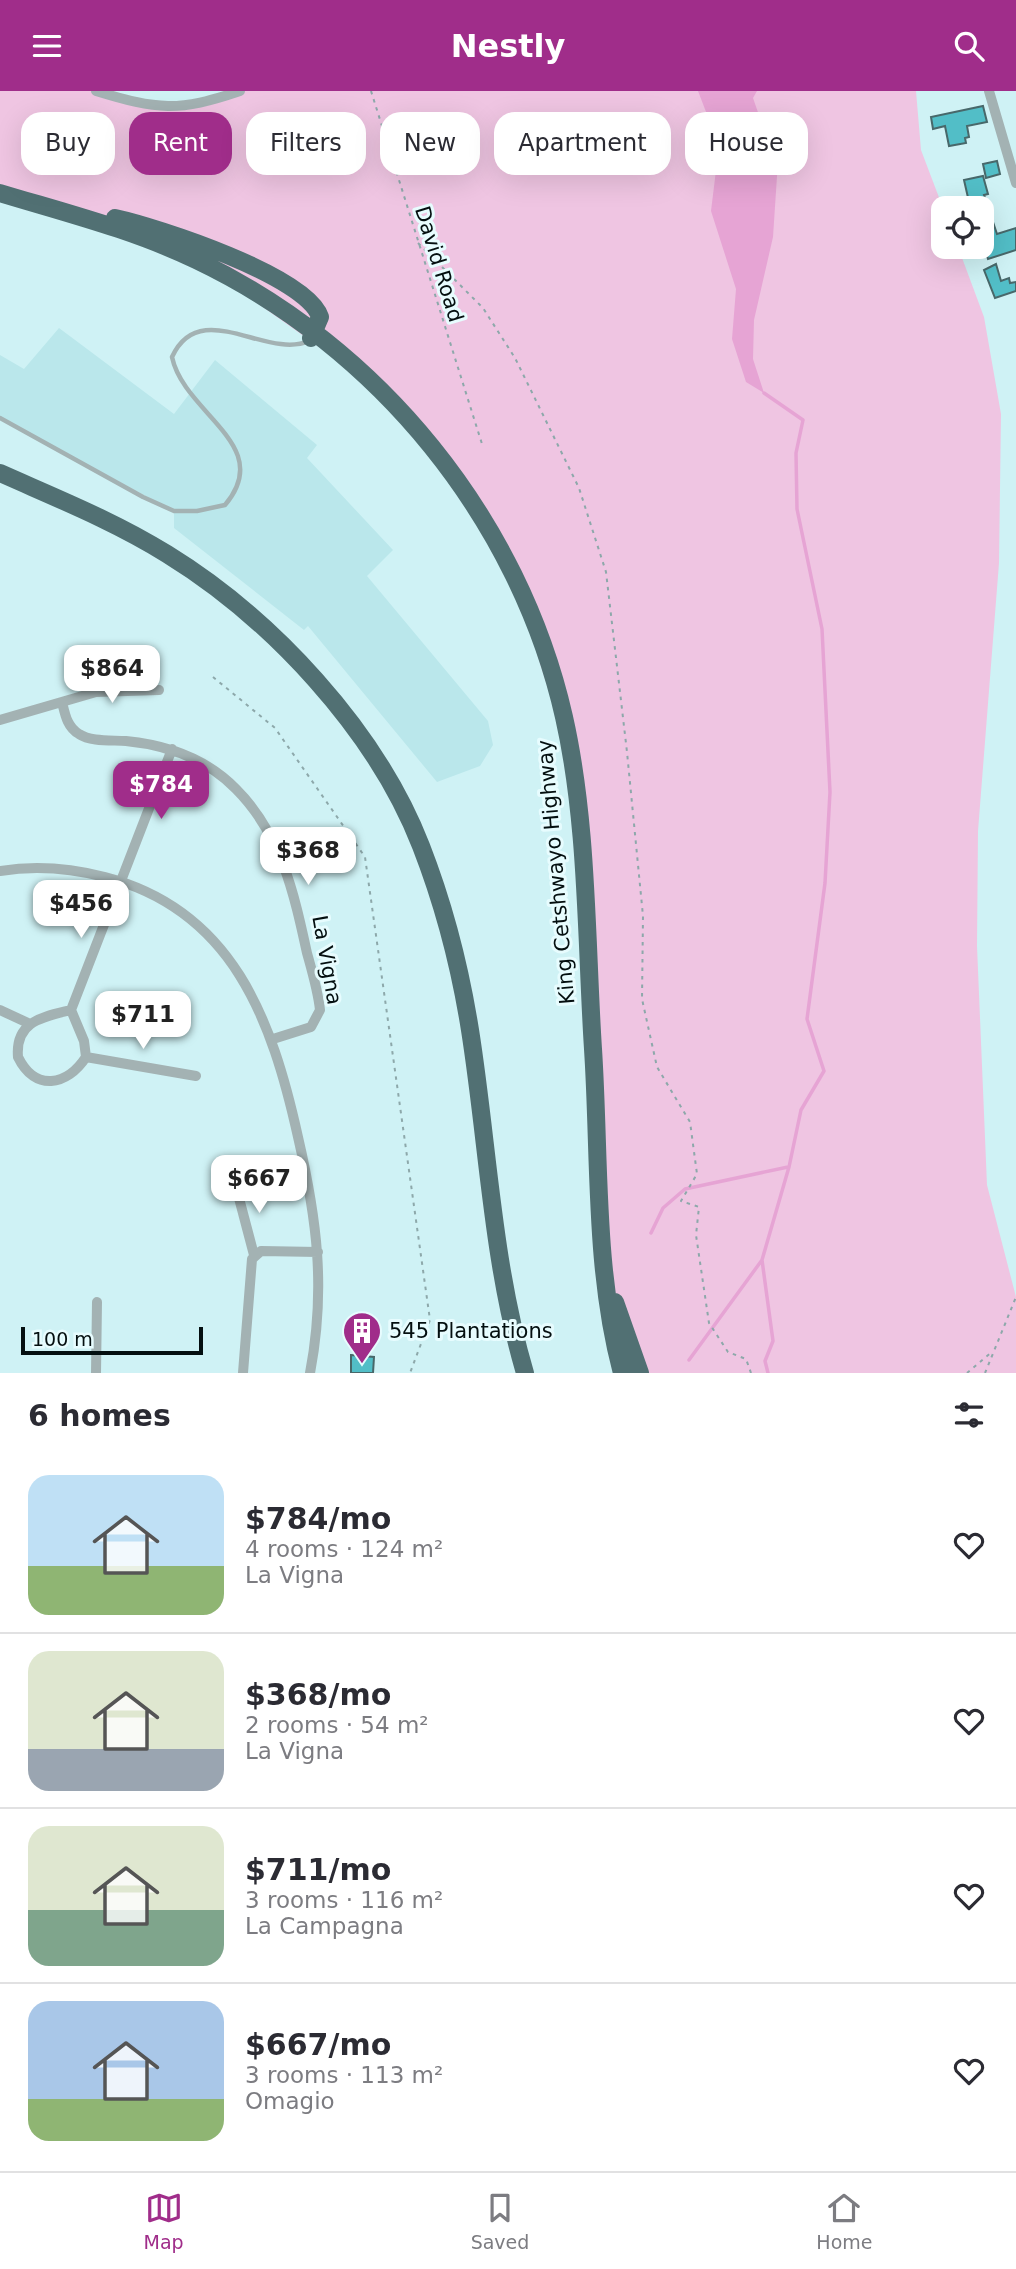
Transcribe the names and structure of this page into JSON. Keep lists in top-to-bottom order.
{
  "streets": {
    "highway": ["King Cetshwayo Highway"],
    "street": ["La Vigna"],
    "path": ["David Road"]
  },
  "places": {
    "building": ["545 Plantations"]
  },
  "scale_bar": "100 m",
  "page": {
    "header": "Nestly",
    "chip": [
      "Buy",
      "Rent",
      "Filters",
      "New",
      "Apartment",
      "House"
    ],
    "price": [
      "$864",
      "$784",
      "$368",
      "$456",
      "$711",
      "$667"
    ],
    "scale": "100 m",
    "heading": "6 homes",
    "list": [
      {
        "name": "$784/mo",
        "note": "4 rooms · 124 m² · La Vigna"
      },
      {
        "name": "$368/mo",
        "note": "2 rooms · 54 m² · La Vigna"
      },
      {
        "name": "$711/mo",
        "note": "3 rooms · 116 m² · La Campagna"
      },
      {
        "name": "$667/mo",
        "note": "3 rooms · 113 m² · Omagio"
      }
    ],
    "tabs": ["Map", "Saved", "Home"]
  }
}
